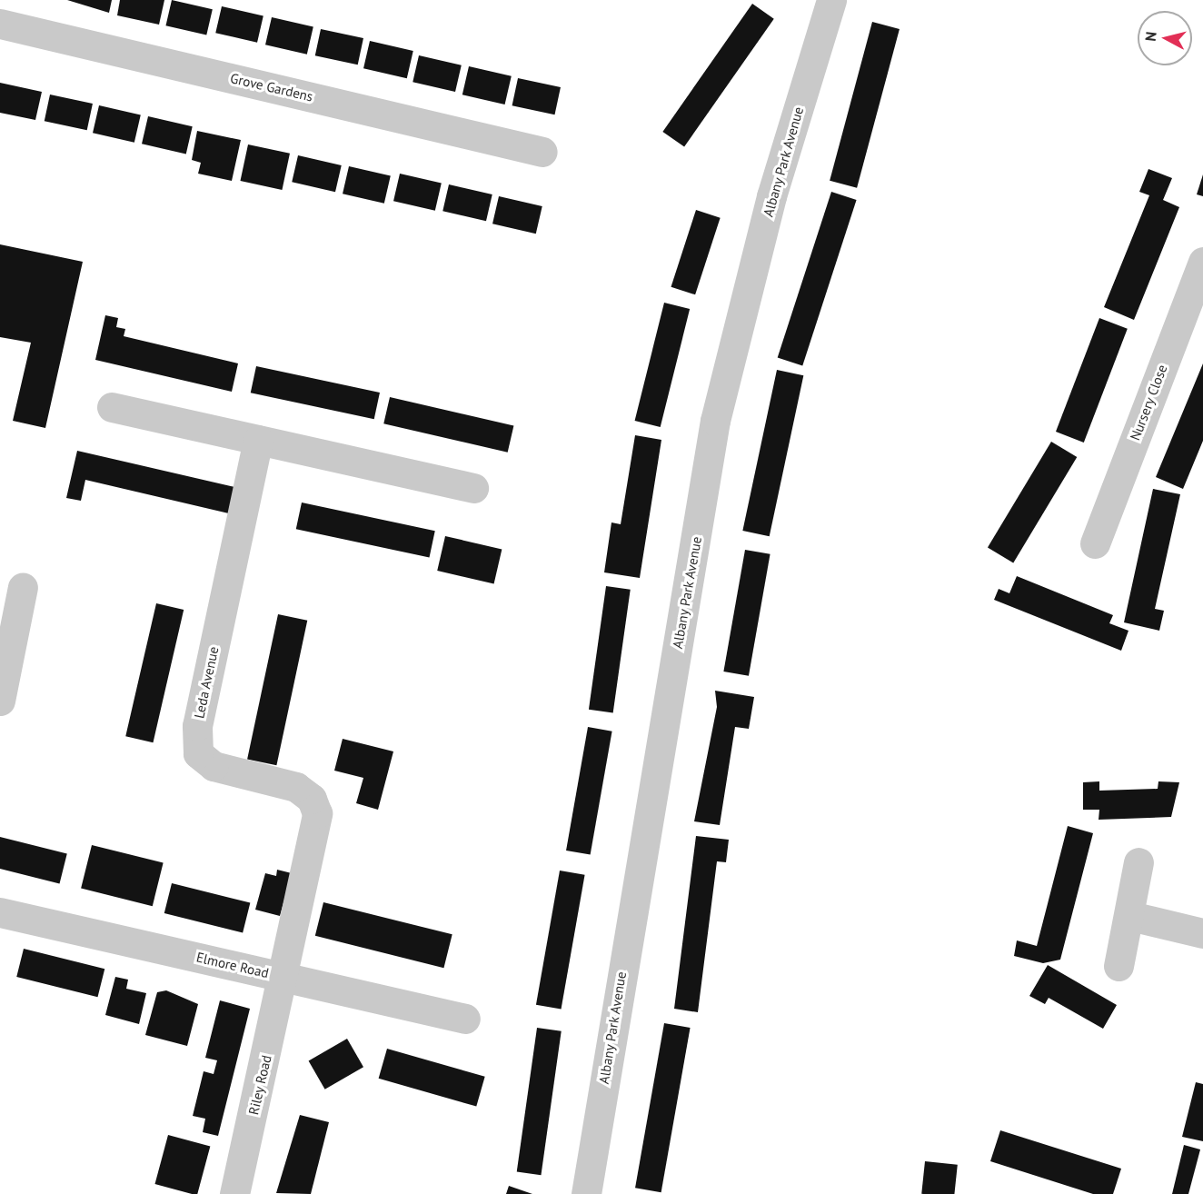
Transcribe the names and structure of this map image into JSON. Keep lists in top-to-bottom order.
{
  "streets": {
    "street": [
      "Grove Gardens",
      "Albany Park Avenue",
      "Nursery Close",
      "Leda Avenue",
      "Elmore Road",
      "Riley Road"
    ]
  },
  "crossings": [
    ["Leda Avenue", "Elmore Road"],
    ["Leda Avenue", "Riley Road"],
    ["Elmore Road", "Riley Road"]
  ],
  "north": "left"
}
